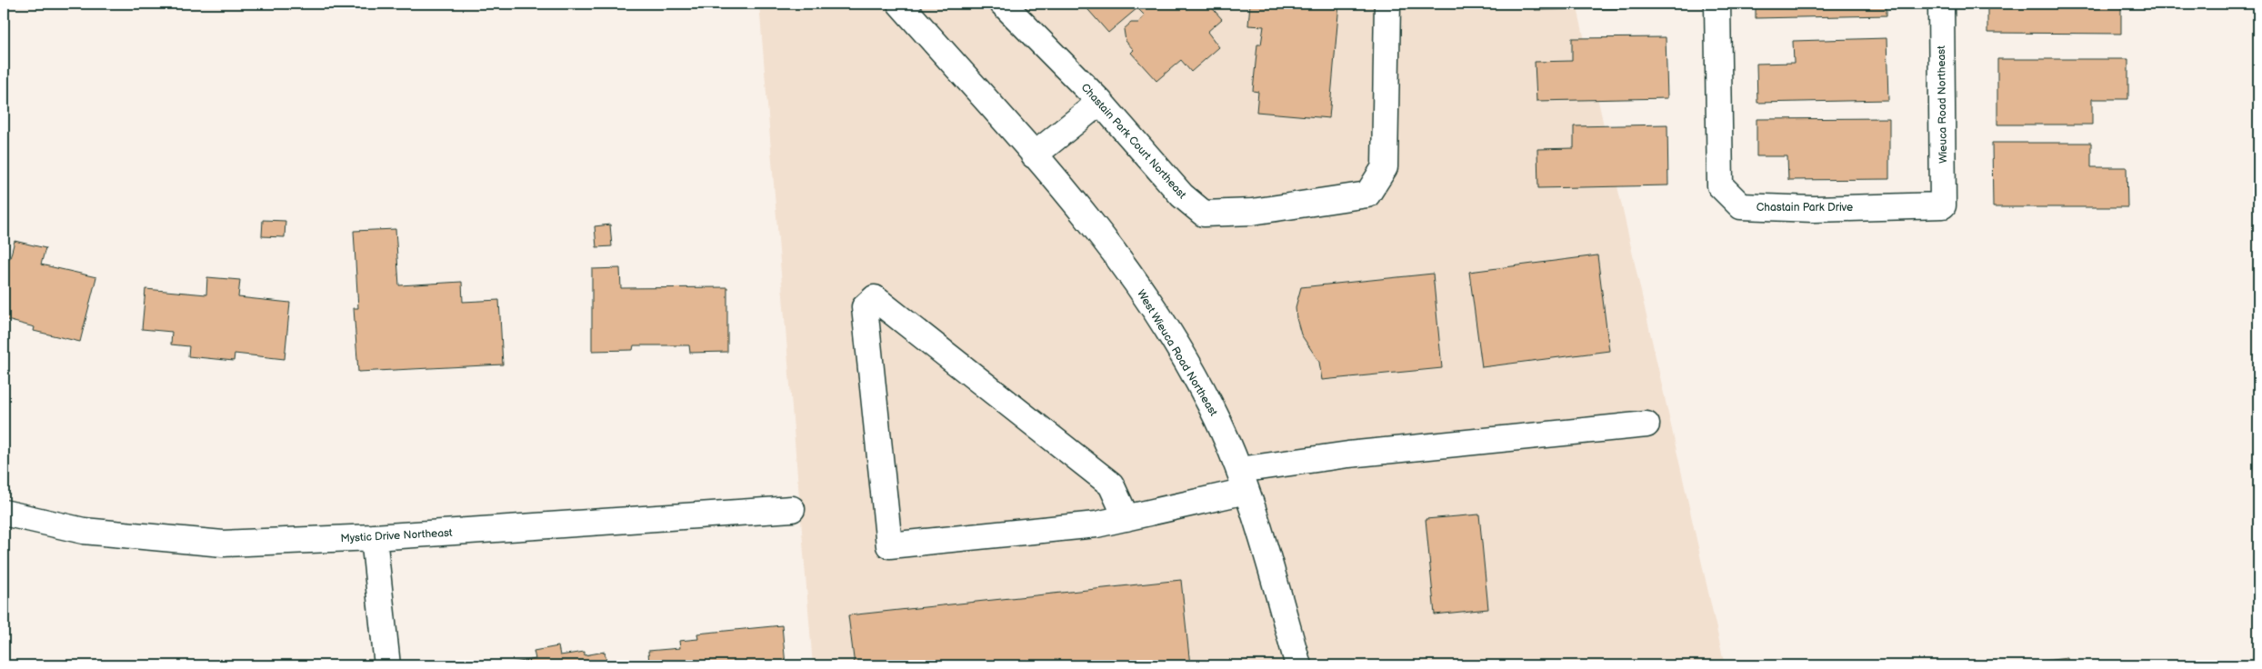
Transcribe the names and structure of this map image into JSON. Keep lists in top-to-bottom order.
{
  "streets": {
    "street": [
      "Wieuca Road Northeast",
      "Chastain Park Court Northeast",
      "Chastain Park Drive",
      "West Wieuca Road Northeast",
      "Mystic Drive Northeast"
    ]
  },
  "crossings": [
    ["Wieuca Road Northeast", "Chastain Park Drive"]
  ]
}
